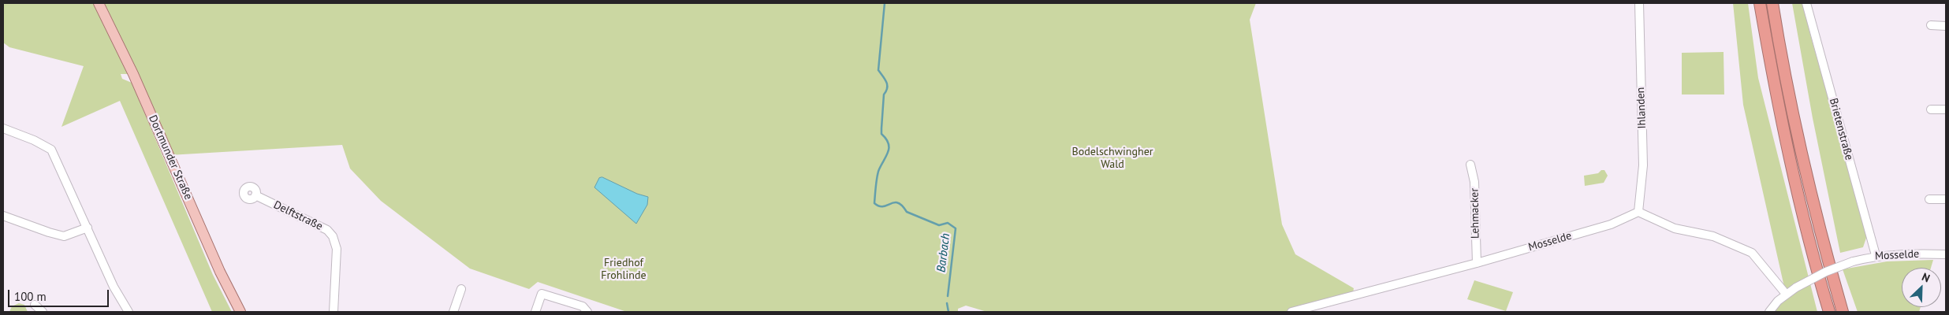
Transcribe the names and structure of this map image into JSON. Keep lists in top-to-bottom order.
{
  "streets": {
    "main road": ["Dortmunder Straße"],
    "street": [
      "Ihlanden",
      "Brietenstraße",
      "Lehmacker",
      "Delftstraße",
      "Mosselde"
    ]
  },
  "crossings": [
    ["Ihlanden", "Mosselde"],
    ["Brietenstraße", "Mosselde"],
    ["Lehmacker", "Mosselde"]
  ],
  "water": ["Barbach"],
  "parks": ["Bodelschwingher Wald", "Friedhof Frohlinde"],
  "scale_bar": "100 m",
  "north": "top right"
}
